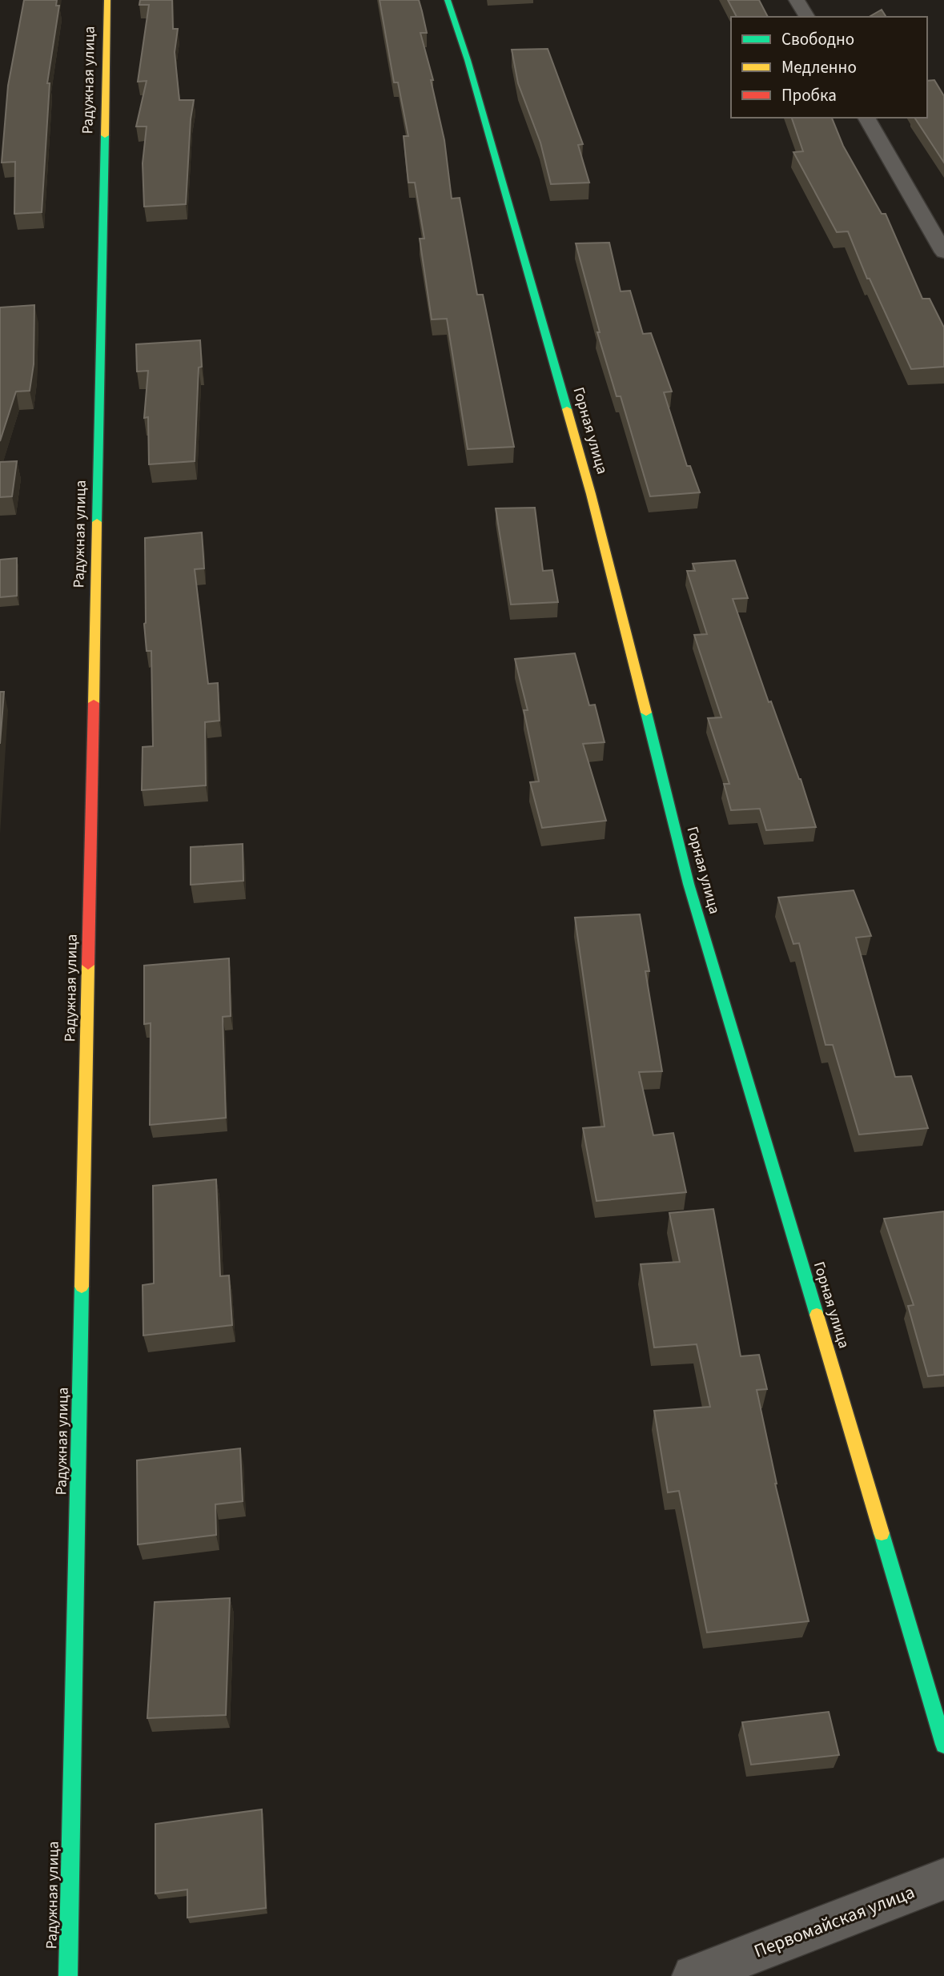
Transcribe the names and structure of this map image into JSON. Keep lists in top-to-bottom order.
{
  "streets": {
    "street": ["Радужная улица", "Горная улица", "Первомайская улица"]
  },
  "legend": ["Свободно", "Медленно", "Пробка"]
}
